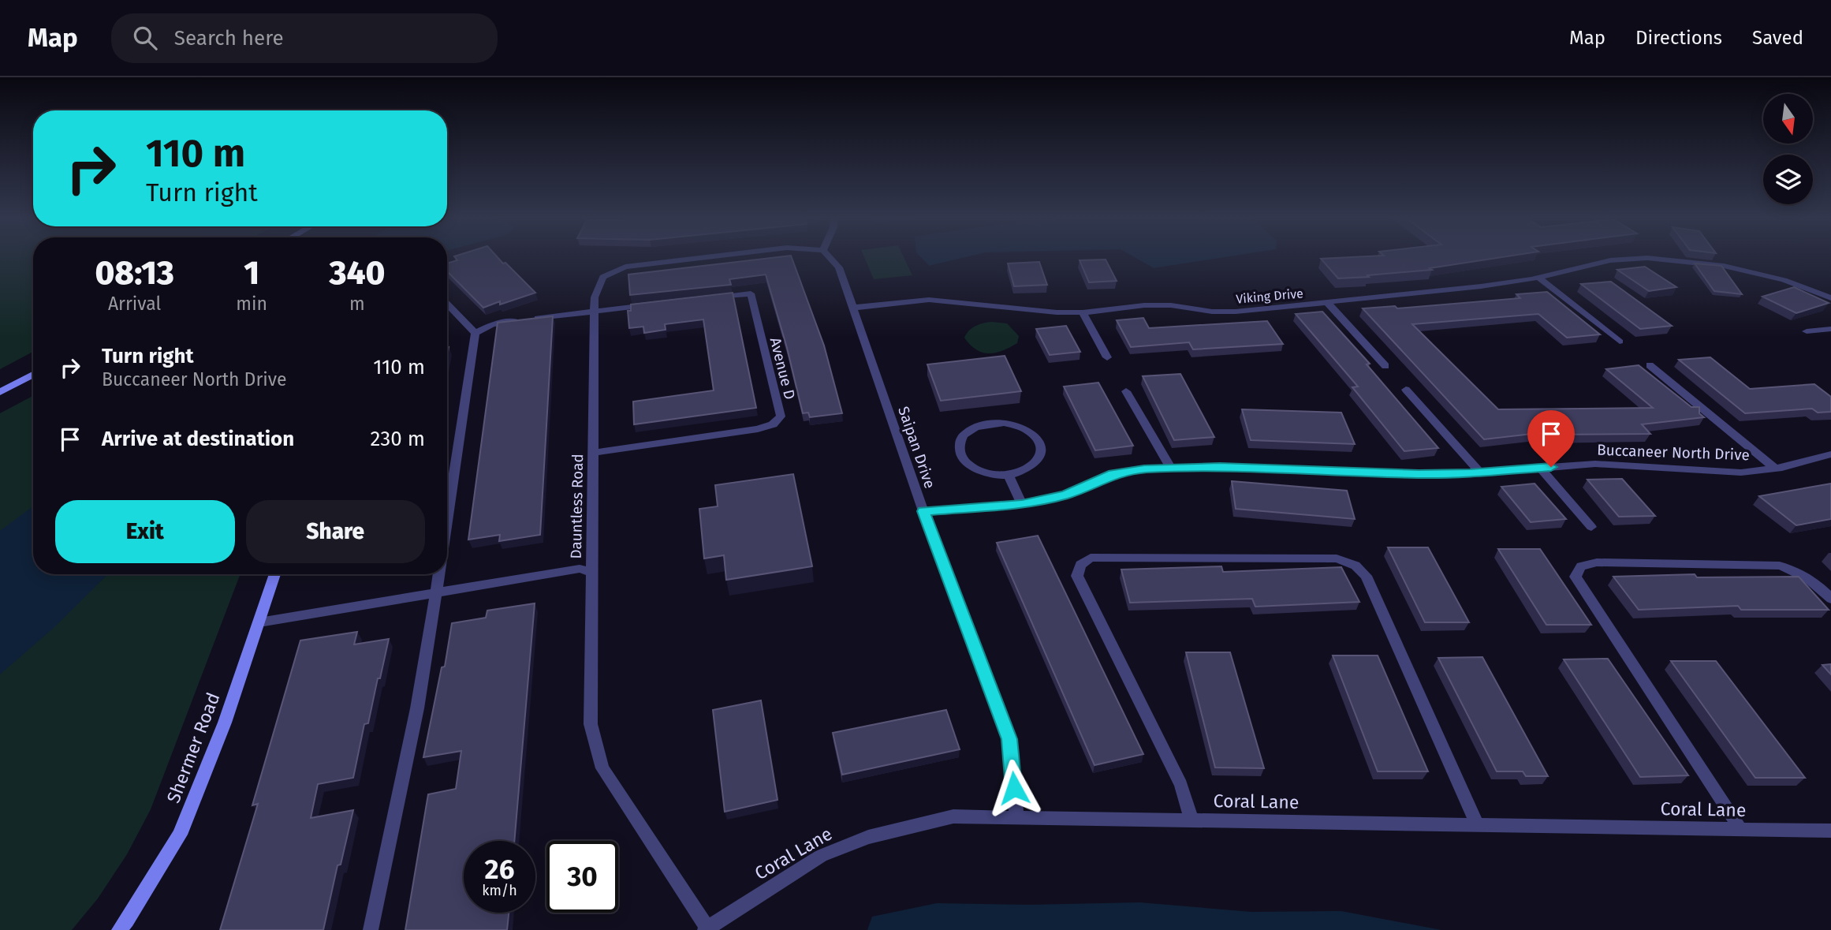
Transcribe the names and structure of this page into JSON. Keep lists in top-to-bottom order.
{
  "streets": {
    "street": [
      "Viking Drive",
      "Avenue D",
      "Saipan Drive",
      "Buccaneer North Drive",
      "Dauntless Road",
      "Shermer Road",
      "Coral Lane"
    ]
  },
  "crossings": [
    ["Viking Drive", "Saipan Drive"],
    ["Avenue D", "Dauntless Road"],
    ["Saipan Drive", "Buccaneer North Drive"],
    ["Saipan Drive", "Coral Lane"],
    ["Dauntless Road", "Coral Lane"]
  ],
  "north": "bottom",
  "page": {
    "header": "Map",
    "search": "Search here",
    "nav": ["Map", "Directions", "Saved"],
    "turn": ["110 m", "Turn right"],
    "eta": [
      "08:13",
      "Arrival",
      "1",
      "min",
      "340",
      "m"
    ],
    "list": [
      {
        "name": "Turn right",
        "note": "Buccaneer North Drive",
        "value": "110 m"
      },
      {
        "name": "Arrive at destination",
        "value": "230 m"
      }
    ],
    "buttons": ["Exit", "Share"],
    "speed": "26 km/h",
    "limit": "30"
  }
}
